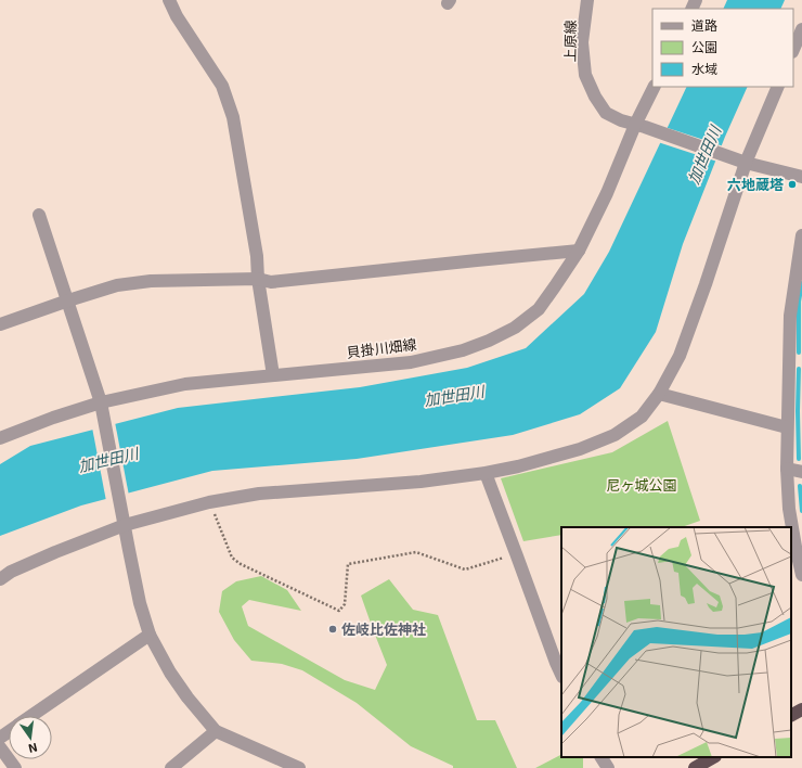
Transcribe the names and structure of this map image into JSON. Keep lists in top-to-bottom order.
{
  "streets": {
    "street": ["上原線", "貝掛川畑線"]
  },
  "crossings": [
    ["上原線", "貝掛川畑線"]
  ],
  "water": ["加世田川"],
  "parks": ["尼ヶ城公園"],
  "places": ["六地蔵塔", "佐岐比佐神社"],
  "legend": ["道路", "公園", "水域"],
  "north": "bottom"
}
